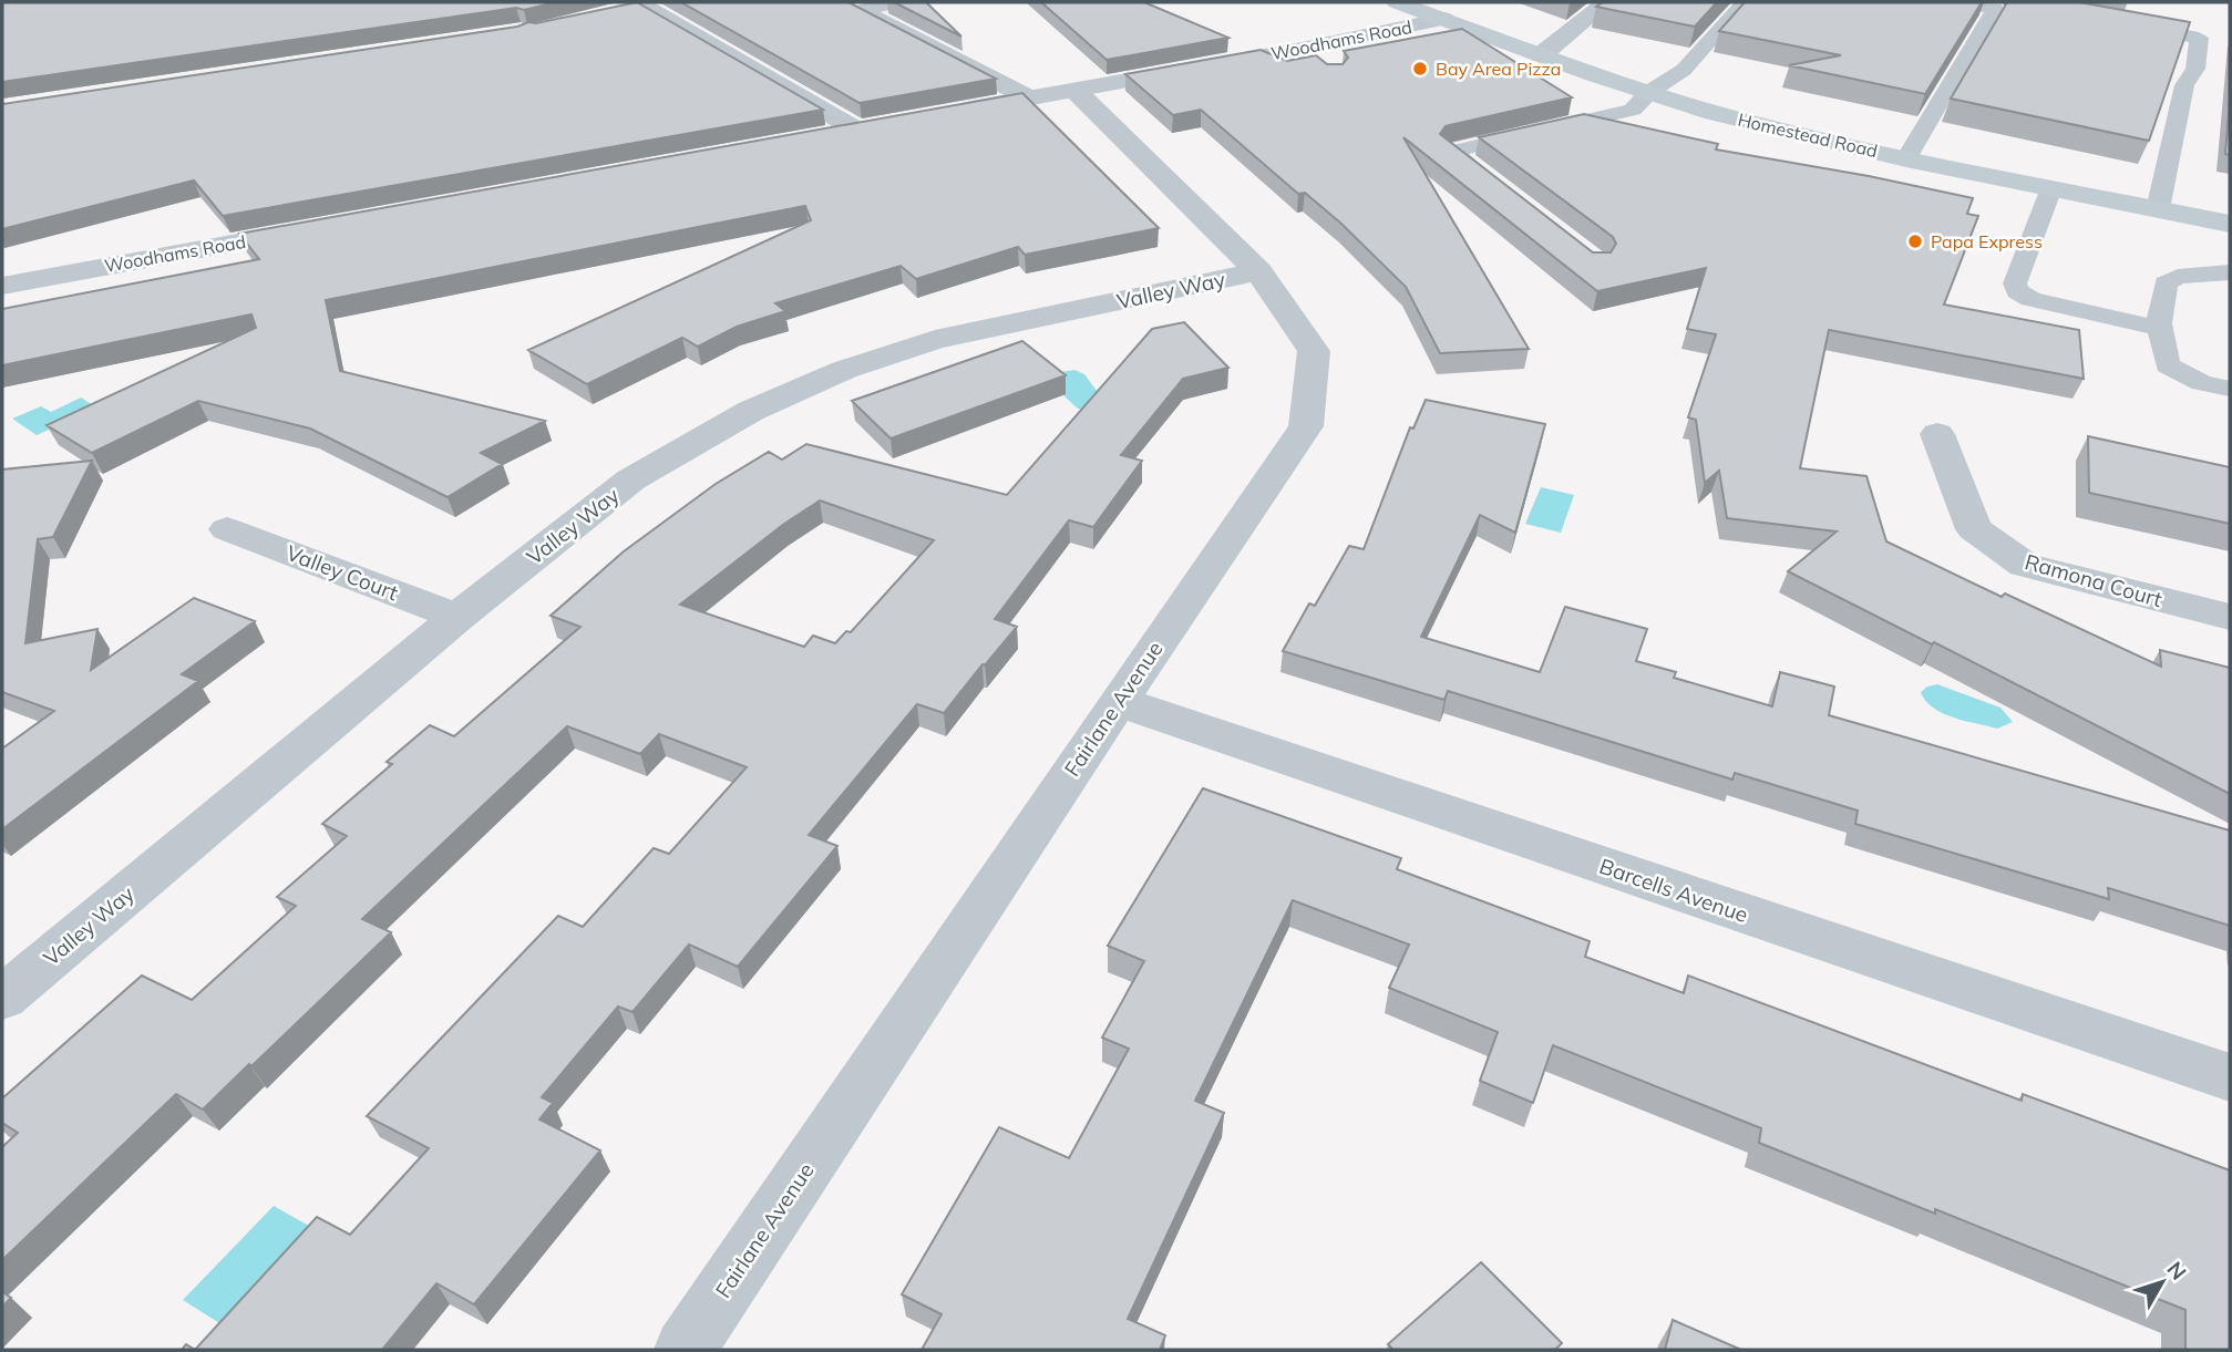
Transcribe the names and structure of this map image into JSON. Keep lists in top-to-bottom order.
{
  "streets": {
    "main road": ["Homestead Road"],
    "street": [
      "Woodhams Road",
      "Valley Way",
      "Valley Court",
      "Ramona Court",
      "Fairlane Avenue",
      "Barcells Avenue"
    ]
  },
  "crossings": [
    ["Woodhams Road", "Homestead Road"],
    ["Woodhams Road", "Fairlane Avenue"],
    ["Valley Way", "Valley Court"],
    ["Valley Way", "Fairlane Avenue"],
    ["Fairlane Avenue", "Barcells Avenue"]
  ],
  "places": ["Bay Area Pizza", "Papa Express"],
  "north": "top right"
}
